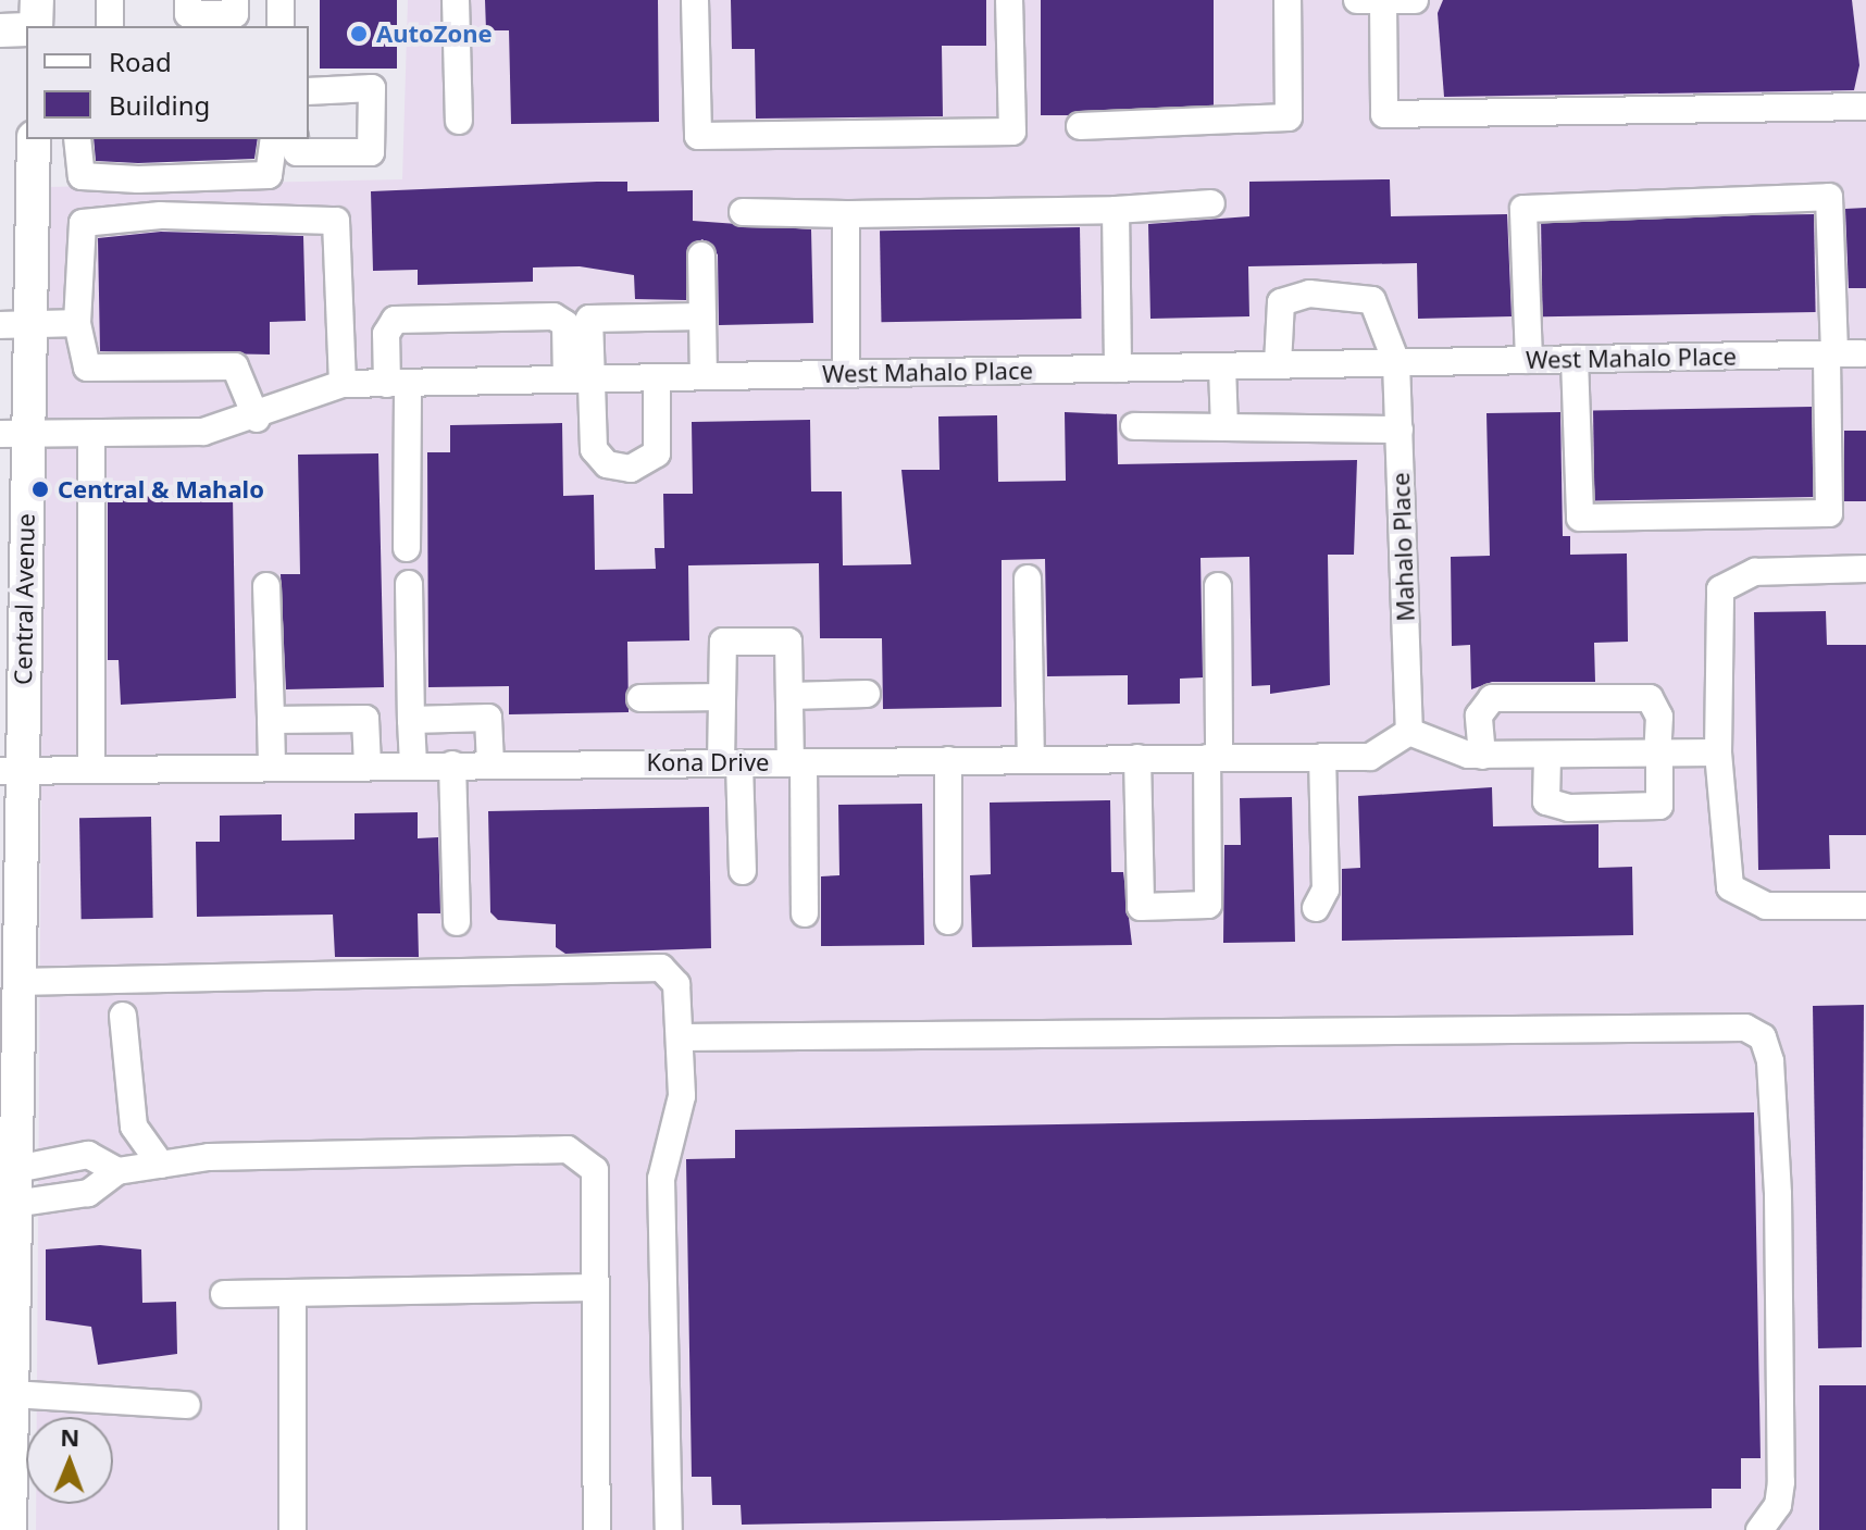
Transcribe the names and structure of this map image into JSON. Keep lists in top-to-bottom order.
{
  "streets": {
    "main road": ["Central Avenue"],
    "street": ["West Mahalo Place", "Mahalo Place", "Kona Drive"]
  },
  "crossings": [
    ["West Mahalo Place", "Mahalo Place"],
    ["West Mahalo Place", "Central Avenue"],
    ["Mahalo Place", "Kona Drive"],
    ["Central Avenue", "Kona Drive"]
  ],
  "places": ["AutoZone", "Central & Mahalo"],
  "legend": ["Road", "Building"],
  "north": "top"
}
